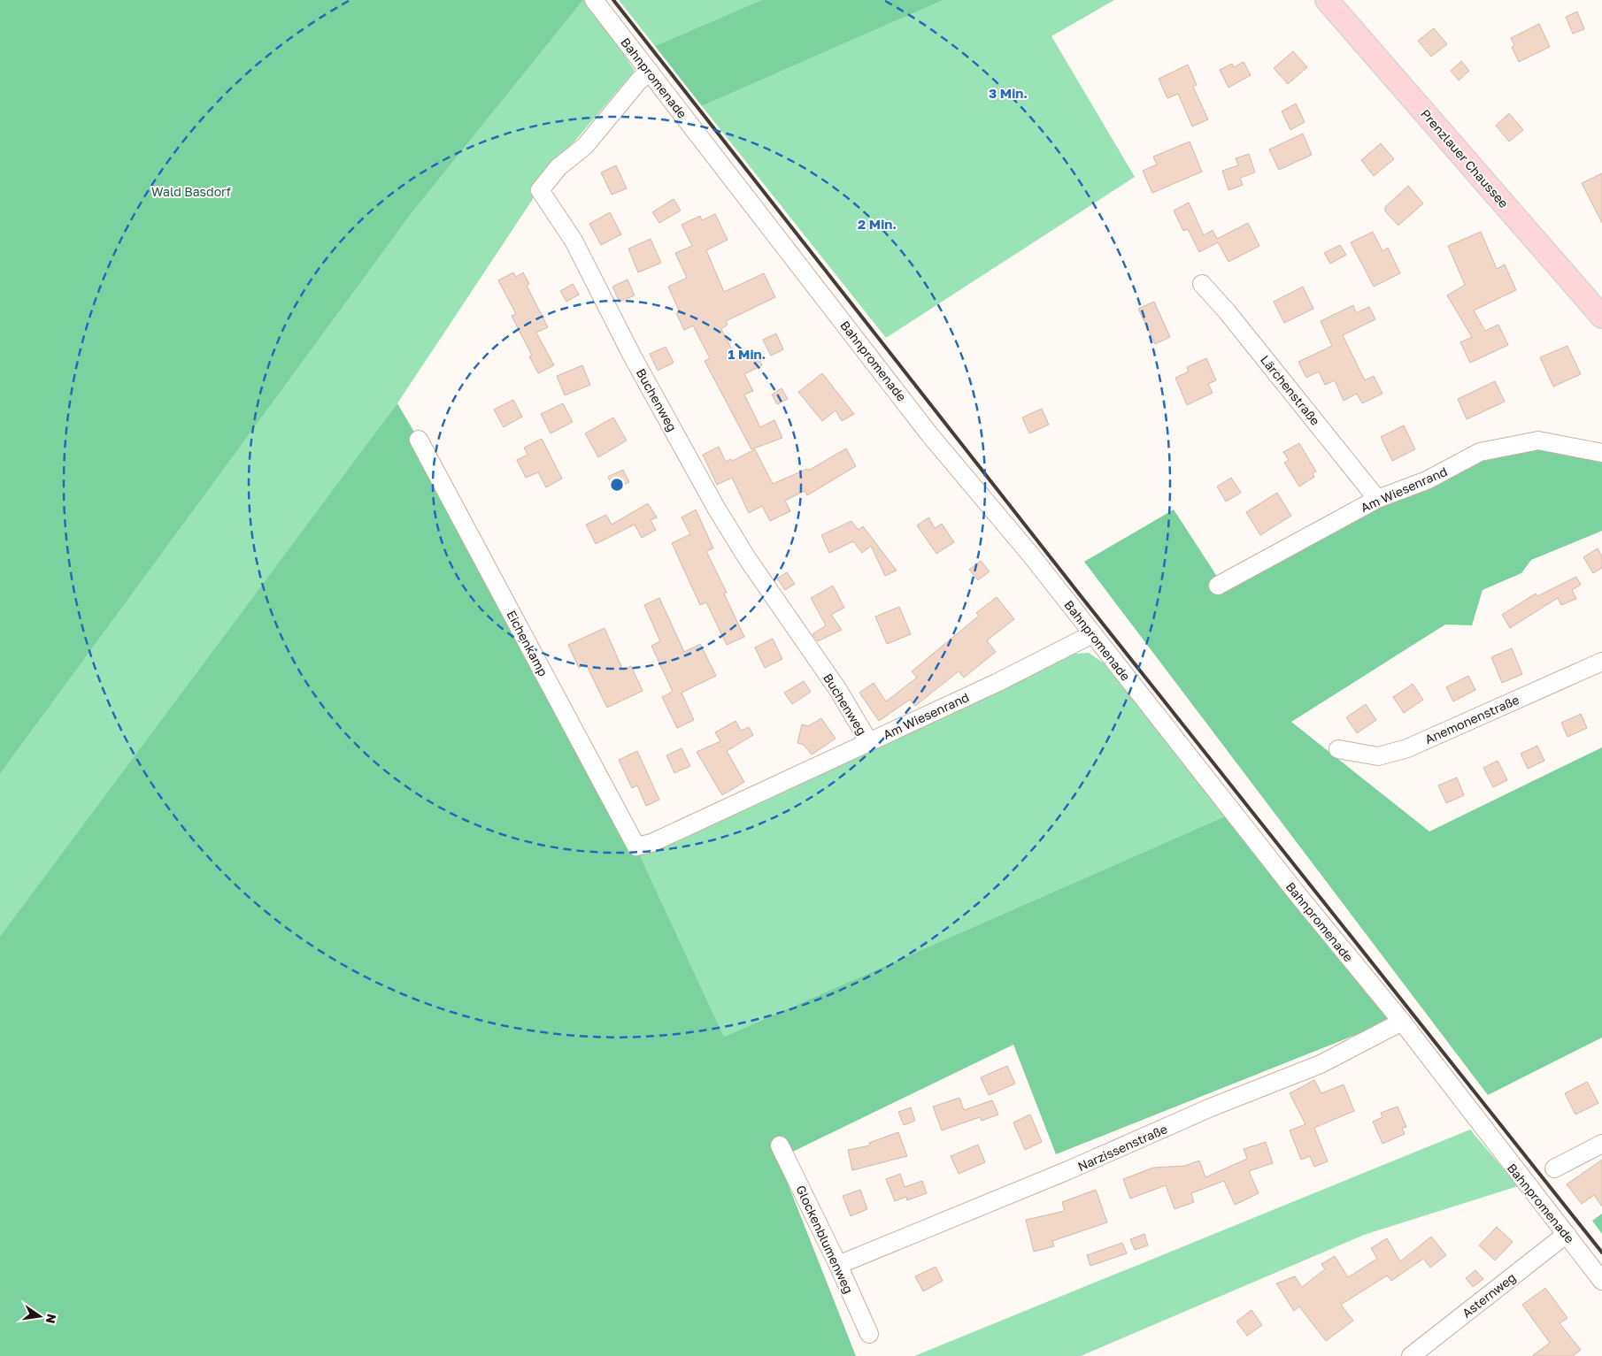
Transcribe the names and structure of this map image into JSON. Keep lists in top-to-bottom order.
{
  "streets": {
    "main road": ["Prenzlauer Chaussee"],
    "street": [
      "Bahnpromenade",
      "Lärchenstraße",
      "Buchenweg",
      "Am Wiesenrand",
      "Eichenkamp",
      "Anemonenstraße",
      "Narzissenstraße",
      "Glockenblumenweg",
      "Asternweg"
    ]
  },
  "crossings": [
    ["Bahnpromenade", "Buchenweg"],
    ["Bahnpromenade", "Am Wiesenrand"],
    ["Bahnpromenade", "Narzissenstraße"],
    ["Bahnpromenade", "Asternweg"],
    ["Lärchenstraße", "Am Wiesenrand"],
    ["Buchenweg", "Am Wiesenrand"],
    ["Am Wiesenrand", "Eichenkamp"],
    ["Narzissenstraße", "Glockenblumenweg"]
  ],
  "parks": ["Wald Basdorf"],
  "north": "right",
  "rings": ["3 Min.", "2 Min.", "1 Min."]
}
